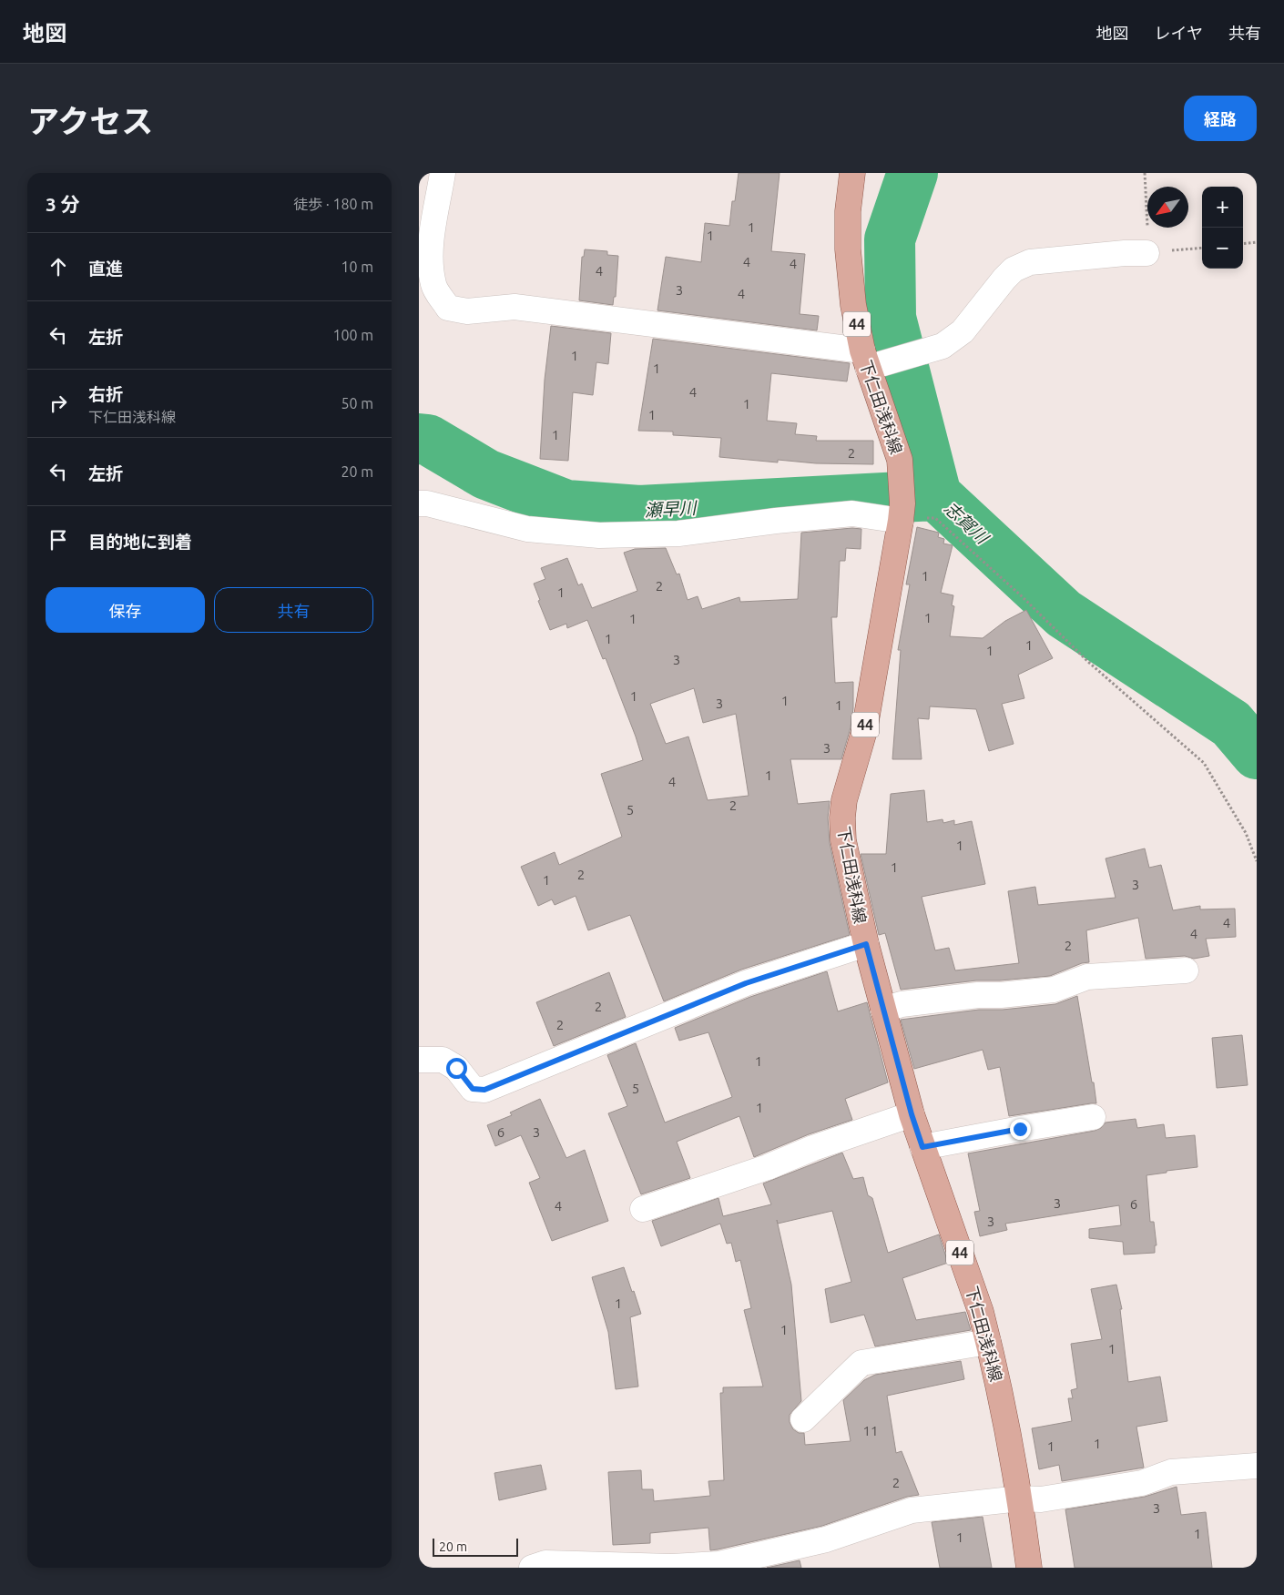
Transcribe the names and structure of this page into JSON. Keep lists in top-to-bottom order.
{
  "streets": {
    "main road": ["44", "下仁田浅科線"]
  },
  "water": ["瀬早川", "志賀川"],
  "house_numbers": [
    "1",
    "1",
    "4",
    "4",
    "4",
    "3",
    "4",
    "1",
    "1",
    "4",
    "1",
    "1",
    "1",
    "2",
    "1",
    "2",
    "1",
    "1",
    "1",
    "1",
    "1",
    "1",
    "3",
    "1",
    "1",
    "3",
    "1",
    "3",
    "1",
    "4",
    "2",
    "5",
    "1",
    "1",
    "2",
    "1",
    "3",
    "4",
    "4",
    "2",
    "2",
    "2",
    "1",
    "5",
    "1",
    "6",
    "3",
    "3",
    "6",
    "4",
    "3",
    "1",
    "1",
    "1",
    "11",
    "1",
    "1",
    "2",
    "3",
    "1",
    "1"
  ],
  "scale_bar": "20 m",
  "north": "bottom left",
  "page": {
    "header": "地図",
    "nav": ["地図", "レイヤ", "共有"],
    "title": "アクセス",
    "buttons": [
      "経路",
      ["保存", "共有"]
    ],
    "heading": ["3 分", "徒歩 · 180 m"],
    "map_buttons": ["+", "−"],
    "list": [
      ["直進", "10 m"],
      ["左折", "100 m"],
      ["右折", "下仁田浅科線", "50 m"],
      ["左折", "20 m"],
      "目的地に到着"
    ],
    "scale": "20 m"
  }
}
